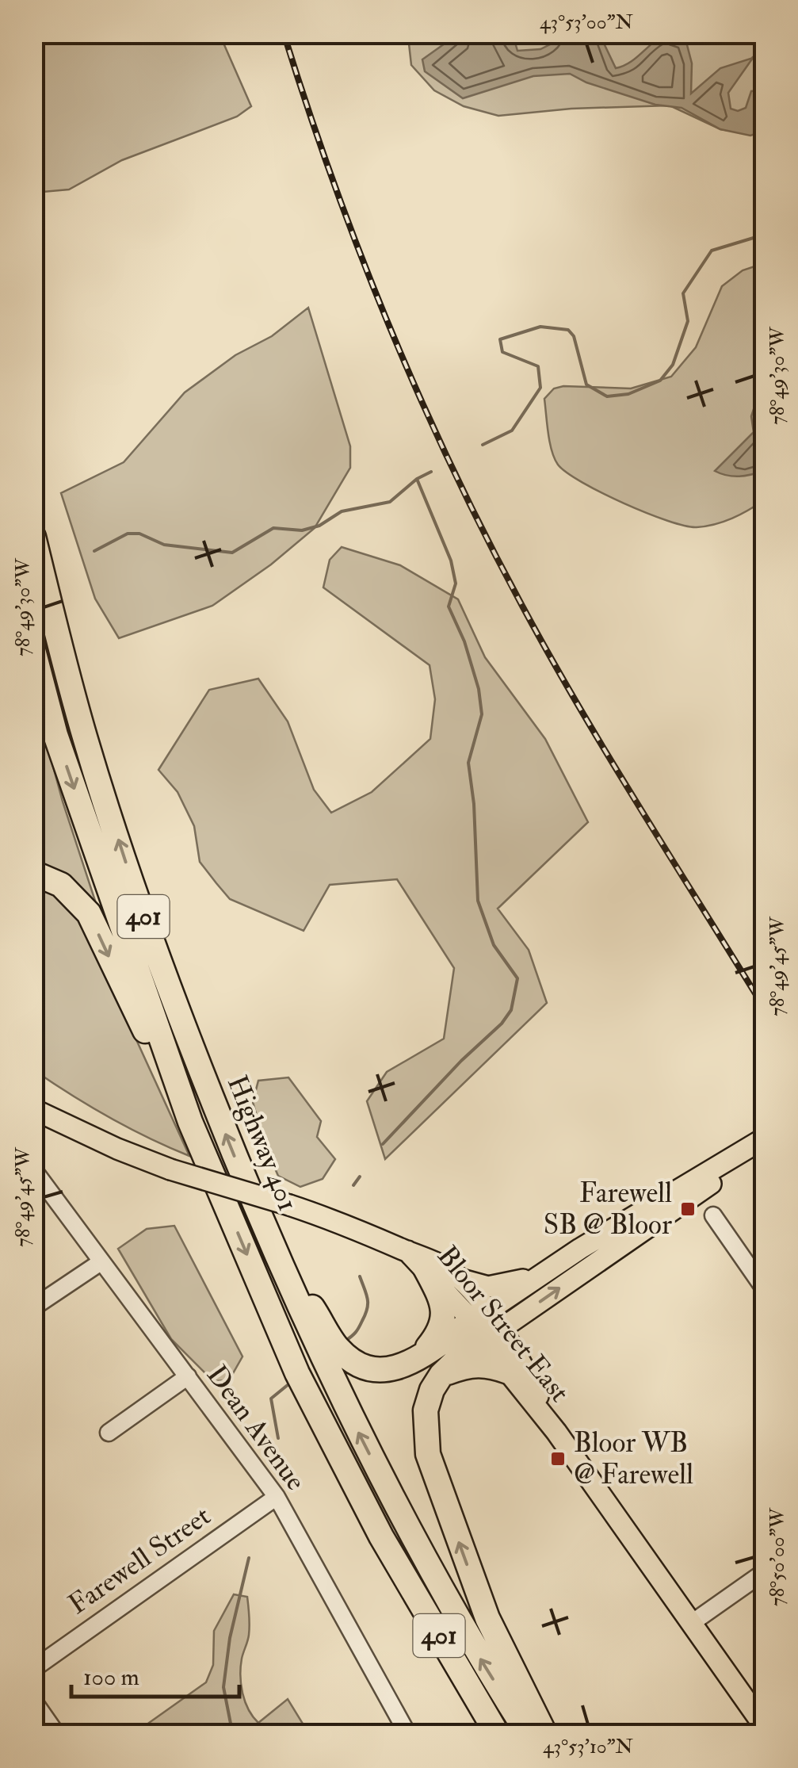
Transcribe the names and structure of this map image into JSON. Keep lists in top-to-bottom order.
{
  "streets": {
    "highway": ["401", "Highway 401"],
    "main road": ["Bloor Street East"],
    "street": ["Dean Avenue", "Farewell Street"]
  },
  "crossings": [
    ["Dean Avenue", "Farewell Street"]
  ],
  "places": {
    "transit": ["Farewell SB @ Bloor", "Bloor WB @ Farewell"]
  },
  "scale_bar": "100 m",
  "coordinates": [
    "43°53'00\"N",
    "78°49'30\"W",
    "78°49'45\"W",
    "78°50'00\"W",
    "43°53'10\"N"
  ]
}
